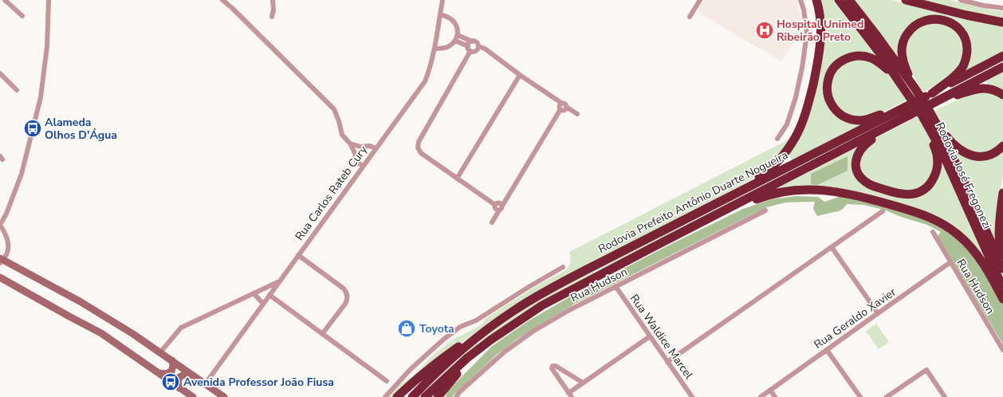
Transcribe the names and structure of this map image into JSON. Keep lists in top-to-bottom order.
{
  "streets": {
    "highway": ["Rodovia José Fregonezi", "Rodovia Prefeito Antônio Duarte Nogueira"],
    "street": [
      "Rua Carlos Rateb Cury",
      "Rua Hudson",
      "Rua Geraldo Xavier",
      "Rua Waldice Marcel"
    ]
  },
  "crossings": [
    ["Rodovia José Fregonezi", "Rodovia Prefeito Antônio Duarte Nogueira"],
    ["Rua Hudson", "Rua Geraldo Xavier"],
    ["Rua Hudson", "Rua Waldice Marcel"]
  ],
  "places": {
    "hospital": ["Hospital Unimed Ribeirão Preto"],
    "bus stop": ["Alameda Olhos D'Água", "Avenida Professor João Fiusa"],
    "shop": ["Toyota"]
  }
}
